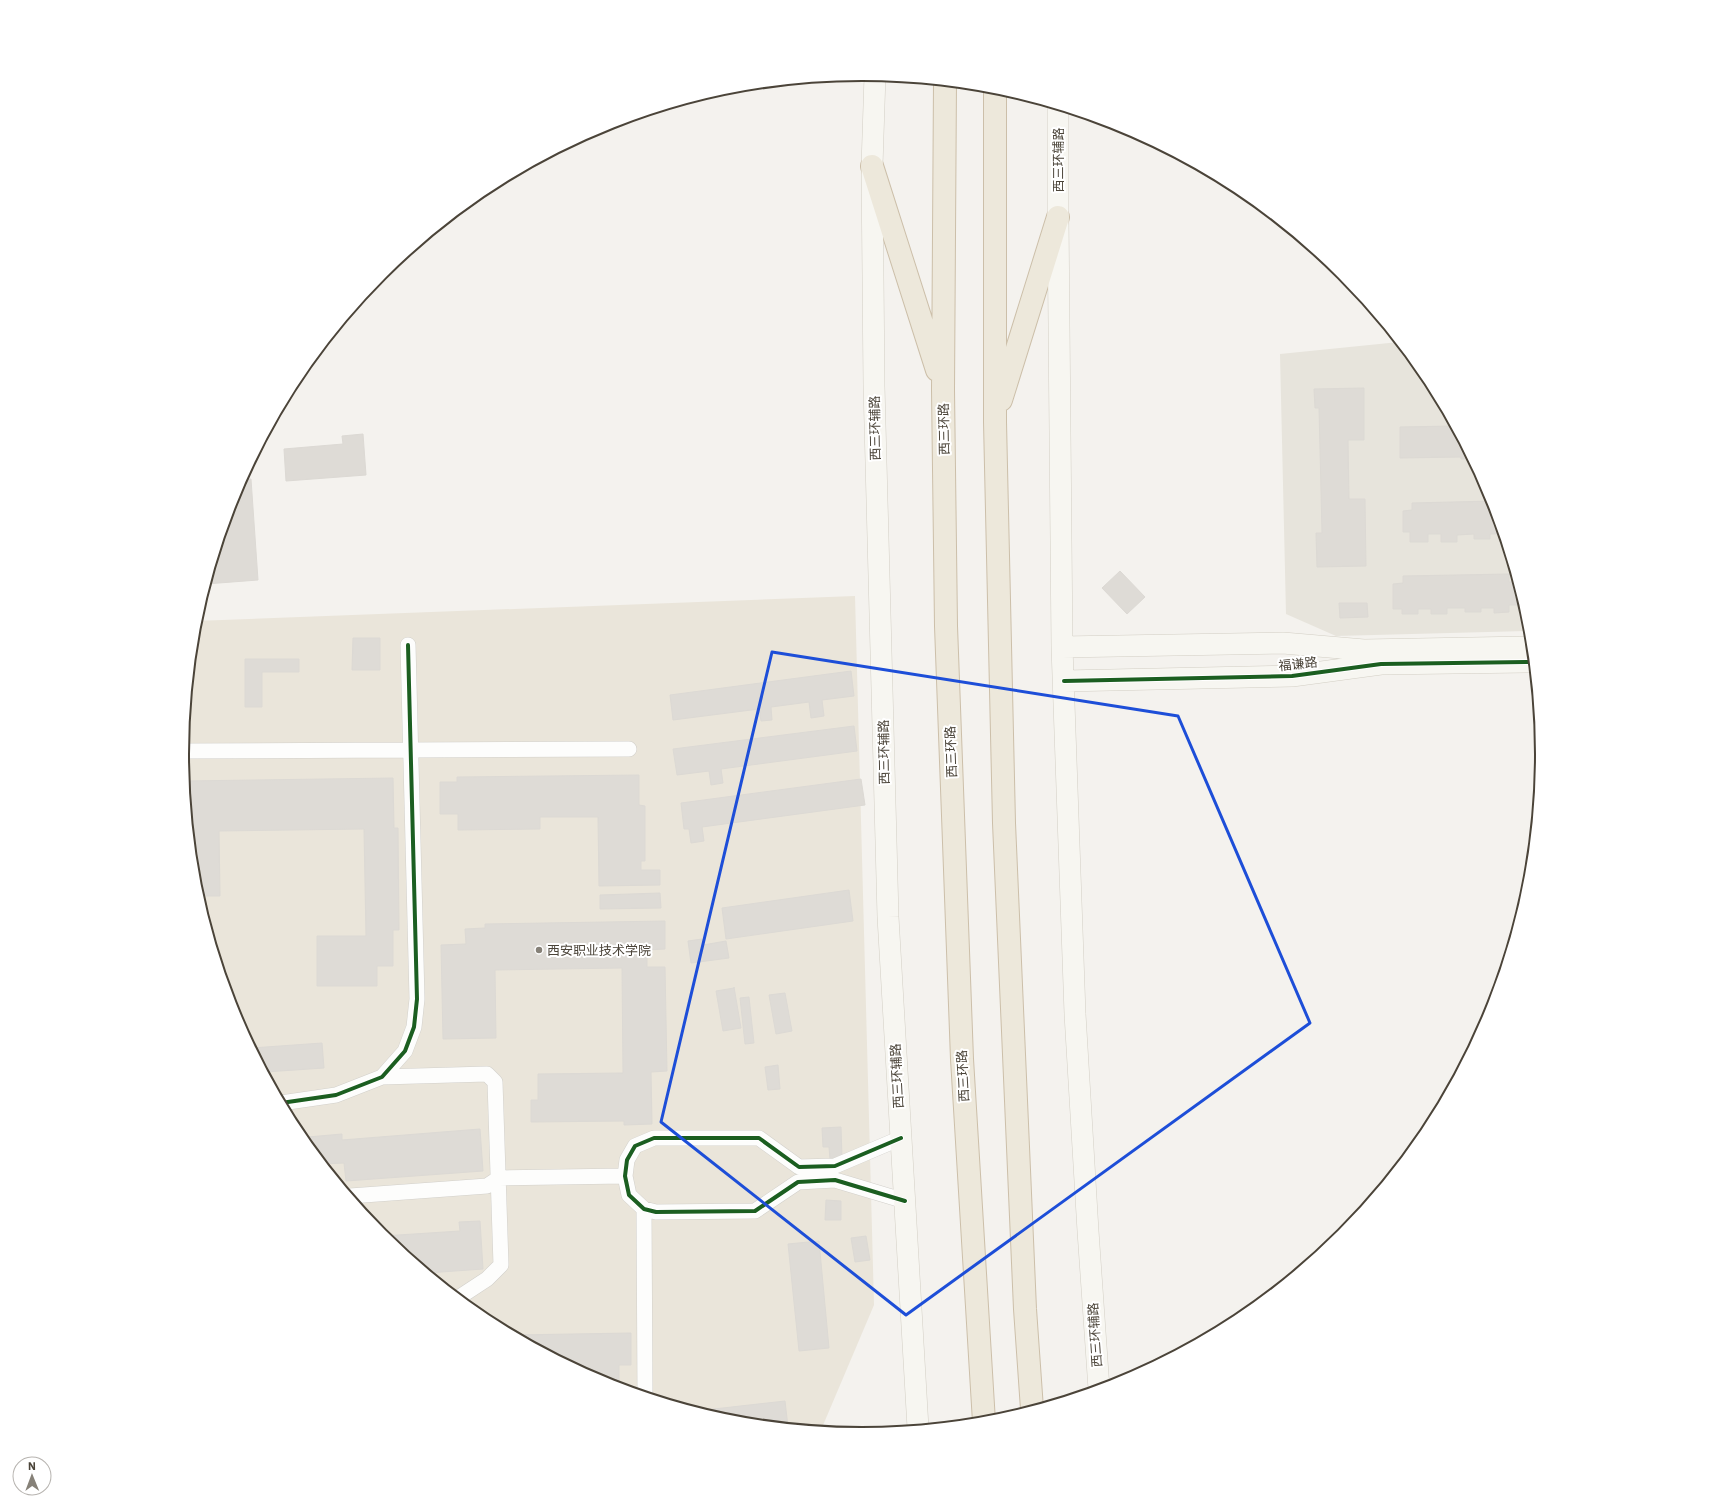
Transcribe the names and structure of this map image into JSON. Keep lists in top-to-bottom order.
{
  "streets": {
    "highway": ["西三环路"],
    "main road": ["西三环辅路", "福谦路"]
  },
  "crossings": [
    ["西三环辅路", "福谦路"]
  ],
  "places": ["西安职业技术学院"],
  "north": "top"
}
